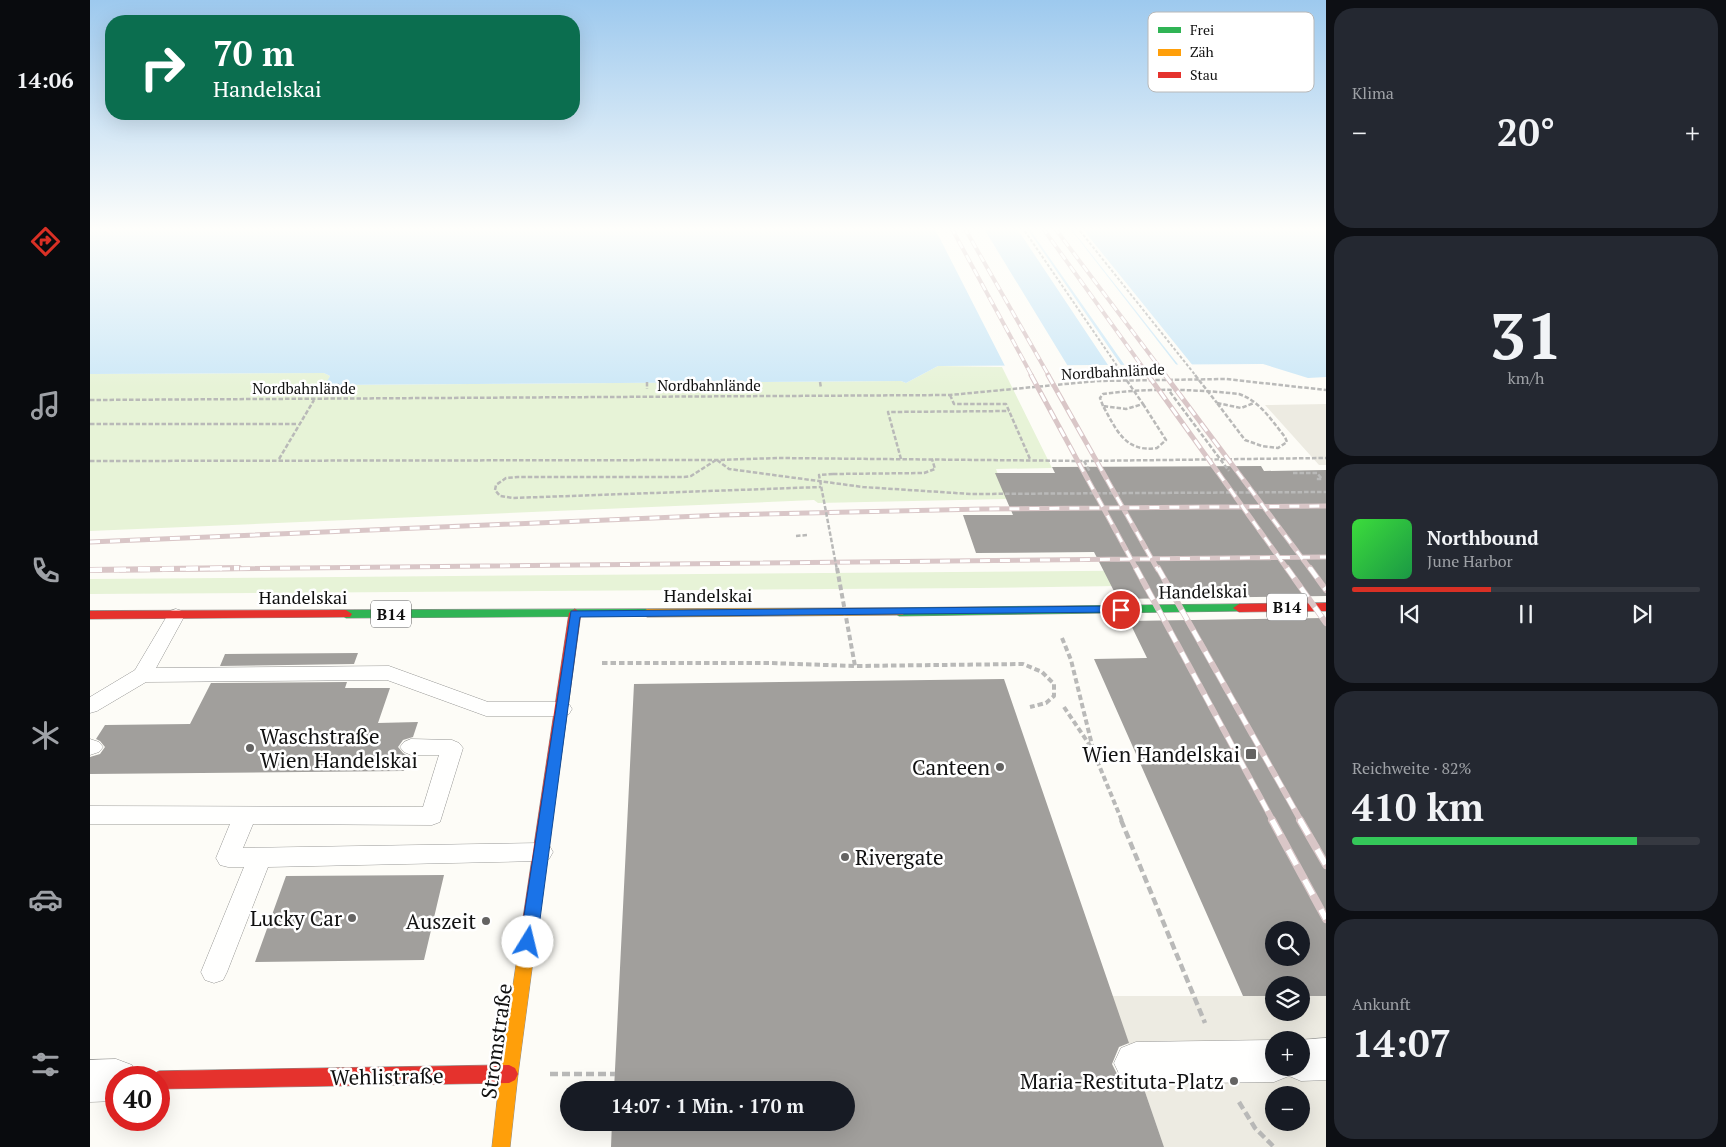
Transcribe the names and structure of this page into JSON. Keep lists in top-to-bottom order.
{
  "streets": {
    "main road": [
      "Handelskai",
      "B14",
      "Stromstraße",
      "Wehlistraße"
    ],
    "path": ["Nordbahnlände"]
  },
  "crossings": [
    ["Handelskai", "Stromstraße"],
    ["Stromstraße", "Wehlistraße"]
  ],
  "places": {
    "other": [
      "Waschstraße Wien Handelskai",
      "Canteen",
      "Rivergate",
      "Lucky Car",
      "Auszeit",
      "Maria-Restituta-Platz"
    ],
    "transit": ["Wien Handelskai"]
  },
  "legend": ["Frei", "Zäh", "Stau"],
  "page": {
    "tabs": "14:06",
    "tile": [
      "Klima",
      ["31", "km/h"],
      ["Reichweite · 82%", "410 km"],
      ["Ankunft", "14:07"]
    ],
    "turn": ["70 m", "Handelskai"],
    "heat": ["−", "20°", "+"],
    "song": ["Northbound", "June Harbor"],
    "map_buttons": ["+", "−"],
    "limit": "40",
    "trip": "14:07 · 1 Min. · 170 m"
  }
}
